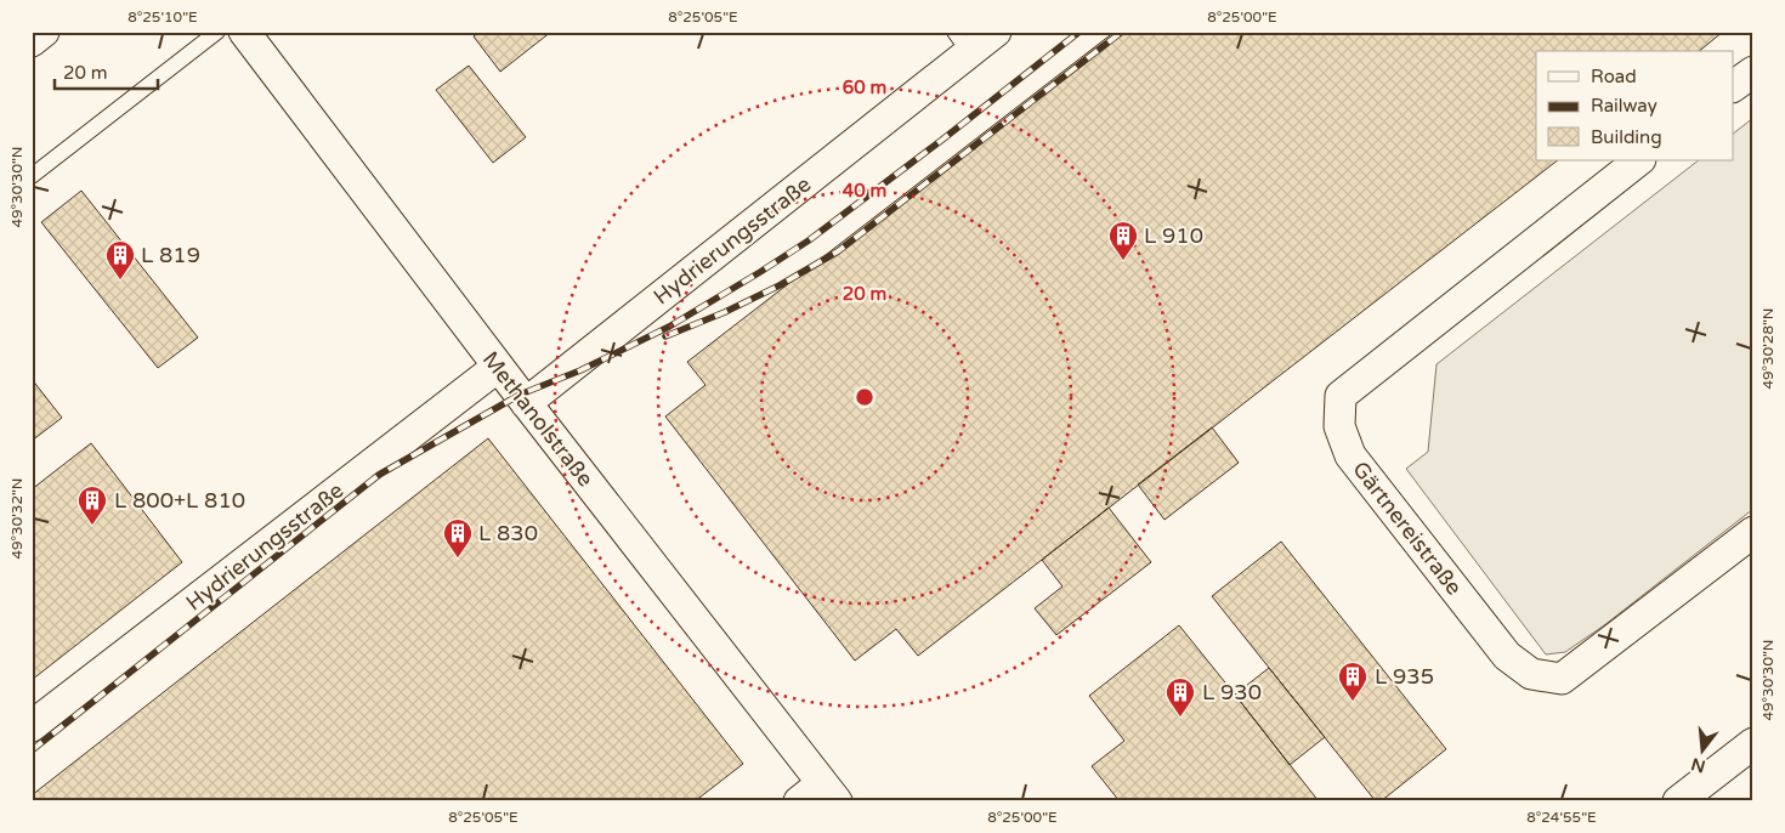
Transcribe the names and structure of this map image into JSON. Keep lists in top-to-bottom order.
{
  "streets": {
    "street": ["Hydrierungsstraße", "Methanolstraße", "Gärtnereistraße"]
  },
  "crossings": [
    ["Hydrierungsstraße", "Methanolstraße"]
  ],
  "places": {
    "building": [
      "L 910",
      "L 819",
      "L 800+L 810",
      "L 830",
      "L 935",
      "L 930"
    ]
  },
  "legend": ["Road", "Railway", "Building"],
  "scale_bar": "20 m",
  "north": "bottom",
  "coordinates": [
    "8°25'10\"E",
    "8°25'05\"E",
    "8°25'00\"E",
    "49°30'30\"N",
    "49°30'28\"N",
    "49°30'32\"N",
    "8°24'55\"E"
  ],
  "rings": ["60 m", "40 m", "20 m"]
}
